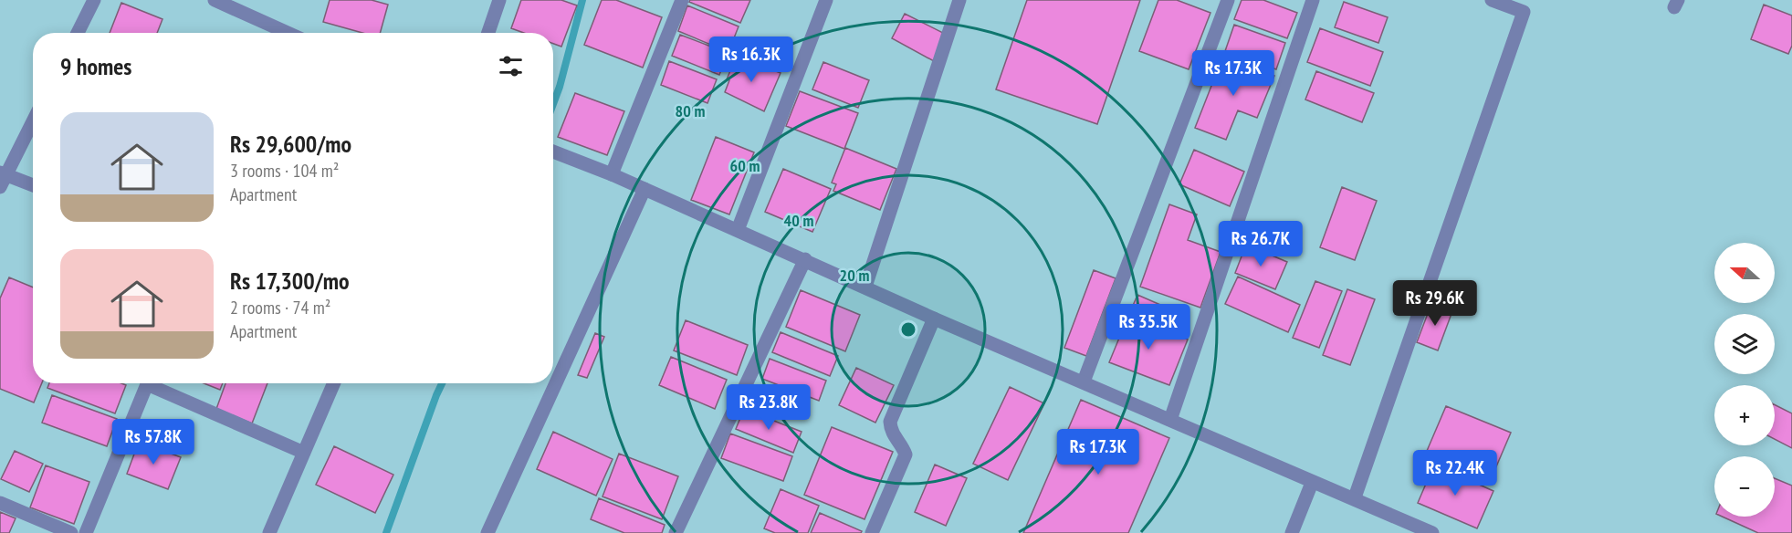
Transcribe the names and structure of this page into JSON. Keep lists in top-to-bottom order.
{
  "north": "left",
  "page": {
    "heading": "9 homes",
    "price": [
      "Rs 16.3K",
      "Rs 17.3K",
      "Rs 26.7K",
      "Rs 29.6K",
      "Rs 35.5K",
      "Rs 23.8K",
      "Rs 57.8K",
      "Rs 17.3K",
      "Rs 22.4K"
    ],
    "list": [
      {
        "name": "Rs 29,600/mo",
        "note": "3 rooms · 104 m² · Apartment"
      },
      {
        "name": "Rs 17,300/mo",
        "note": "2 rooms · 74 m² · Apartment"
      }
    ],
    "map_buttons": ["+", "−"]
  },
  "rings": [
    "80 m",
    "60 m",
    "40 m",
    "20 m"
  ]
}
